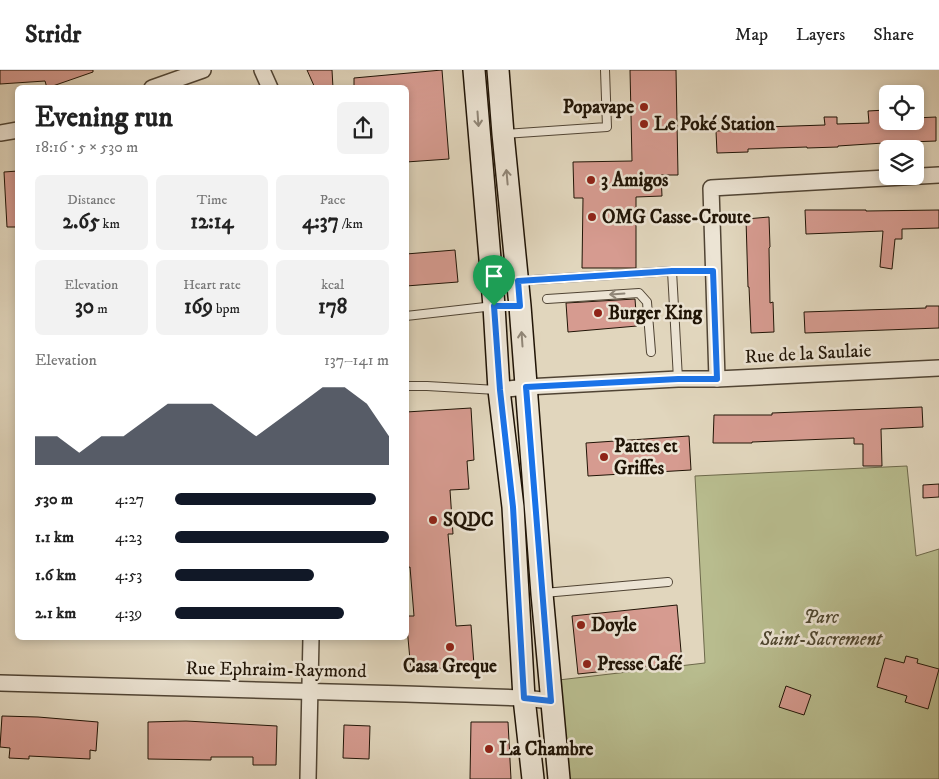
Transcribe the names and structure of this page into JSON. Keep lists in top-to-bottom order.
{
  "streets": {
    "street": ["Rue de la Saulaie", "Rue Ephraim-Raymond"]
  },
  "parks": ["Parc Saint-Sacrement"],
  "places": [
    "Popavape",
    "Le Poké Station",
    "3 Amigos",
    "OMG Casse-Croute",
    "Burger King",
    "Pattes et Griffes",
    "SQDC",
    "Doyle",
    "Casa Greque",
    "Presse Café",
    "La Chambre"
  ],
  "page": {
    "header": "Stridr",
    "nav": ["Map", "Layers", "Share"],
    "heading": ["Evening run", "18:16 · 5 × 530 m"],
    "stats": [
      ["Distance", "2.65 km"],
      ["Time", "12:14"],
      ["Pace", "4:37 /km"],
      ["Elevation", "30 m"],
      ["Heart rate", "169 bpm"],
      ["kcal", "178"]
    ],
    "chart": ["Elevation", "137–141 m"],
    "list": [
      {
        "name": "530 m",
        "note": "4:27"
      },
      {
        "name": "1.1 km",
        "note": "4:23"
      },
      {
        "name": "1.6 km",
        "note": "4:53"
      },
      {
        "name": "2.1 km",
        "note": "4:39"
      }
    ]
  }
}
